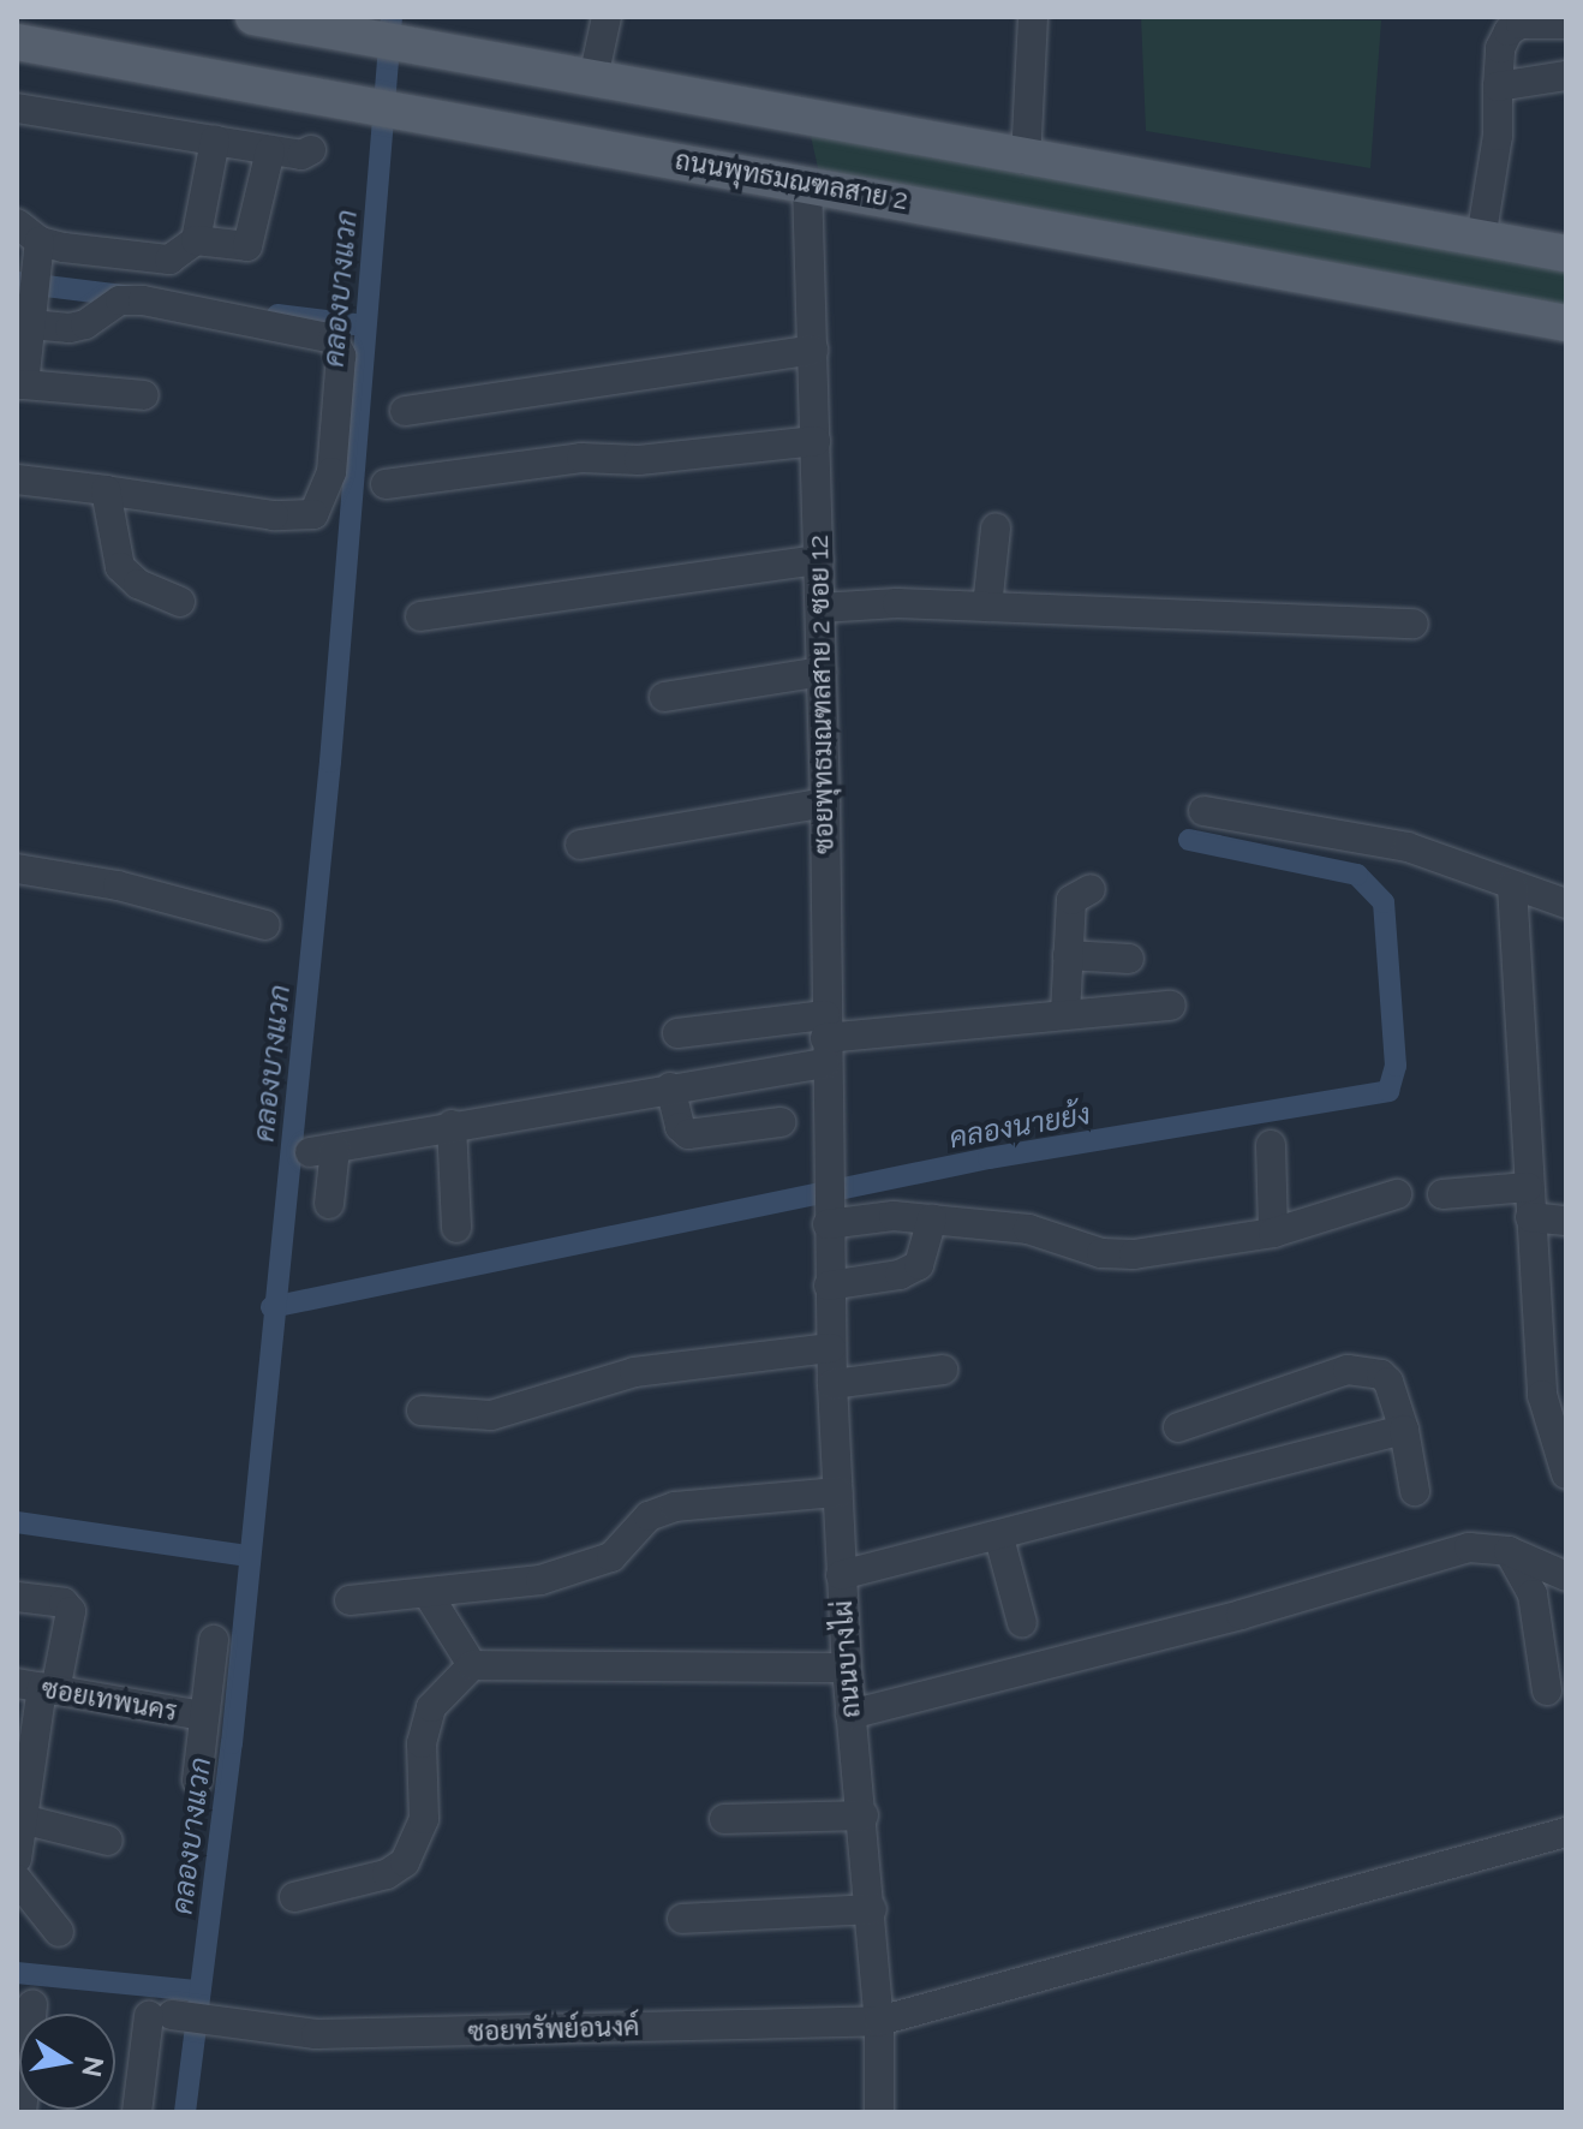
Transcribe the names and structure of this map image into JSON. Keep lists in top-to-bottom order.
{
  "streets": {
    "main road": ["ถนนพุทธมณฑลสาย 2"],
    "street": [
      "ซอยพุทธมณฑลสาย 2 ซอย 12",
      "ถนนบางไผ่",
      "ซอยเทพนคร",
      "ซอยทรัพย์อนงค์"
    ]
  },
  "crossings": [
    ["ถนนพุทธมณฑลสาย 2", "ซอยพุทธมณฑลสาย 2 ซอย 12"],
    ["ซอยพุทธมณฑลสาย 2 ซอย 12", "ถนนบางไผ่"],
    ["ถนนบางไผ่", "ซอยทรัพย์อนงค์"]
  ],
  "water": ["คลองบางแวก", "คลองนายย้ง"],
  "north": "right"
}
